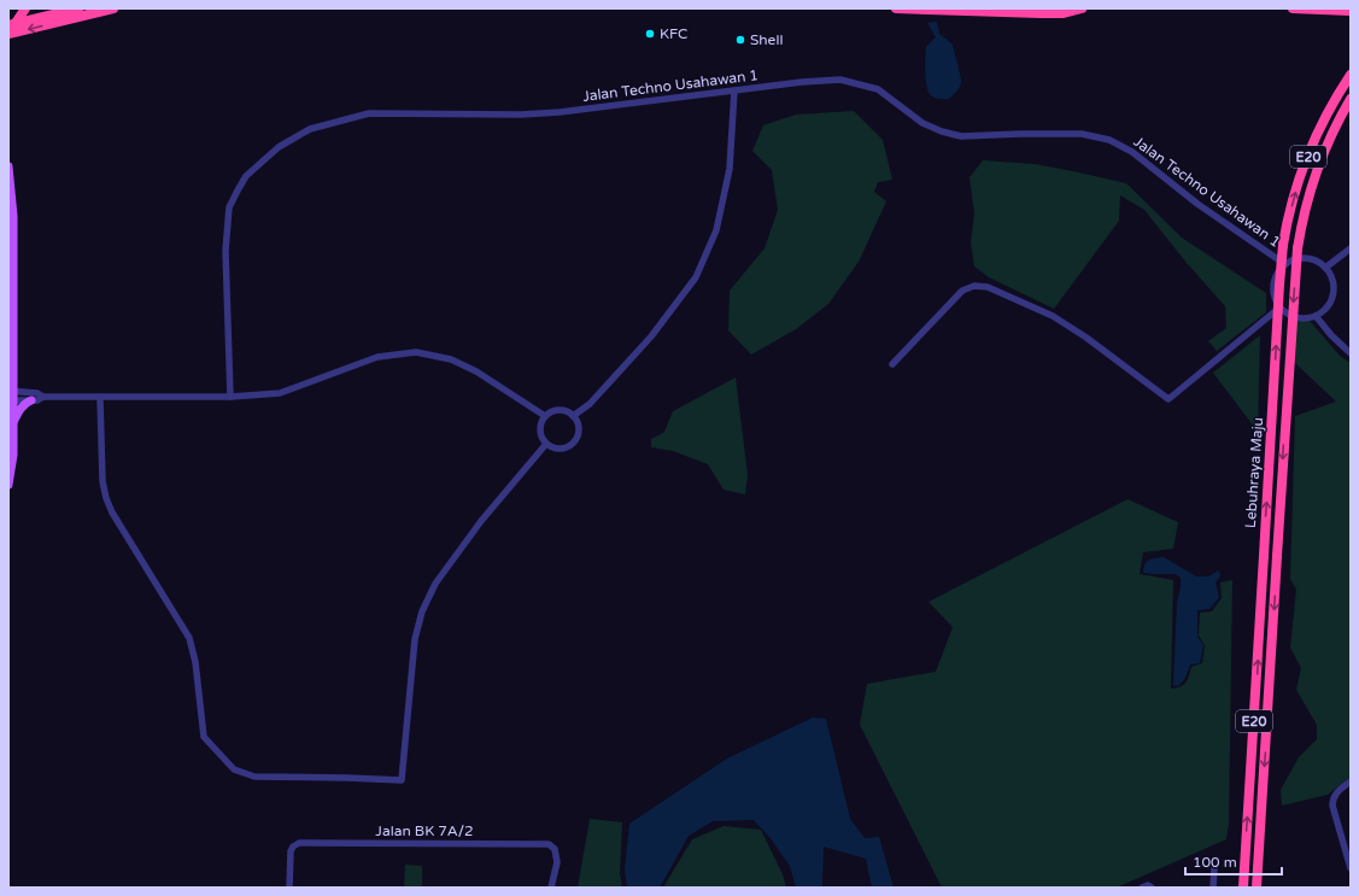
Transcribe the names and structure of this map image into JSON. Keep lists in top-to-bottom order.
{
  "streets": {
    "highway": ["E20", "Lebuhraya Maju"],
    "street": ["Jalan Techno Usahawan 1", "Jalan BK 7A/2"]
  },
  "places": ["KFC", "Shell"],
  "scale_bar": "100 m"
}
